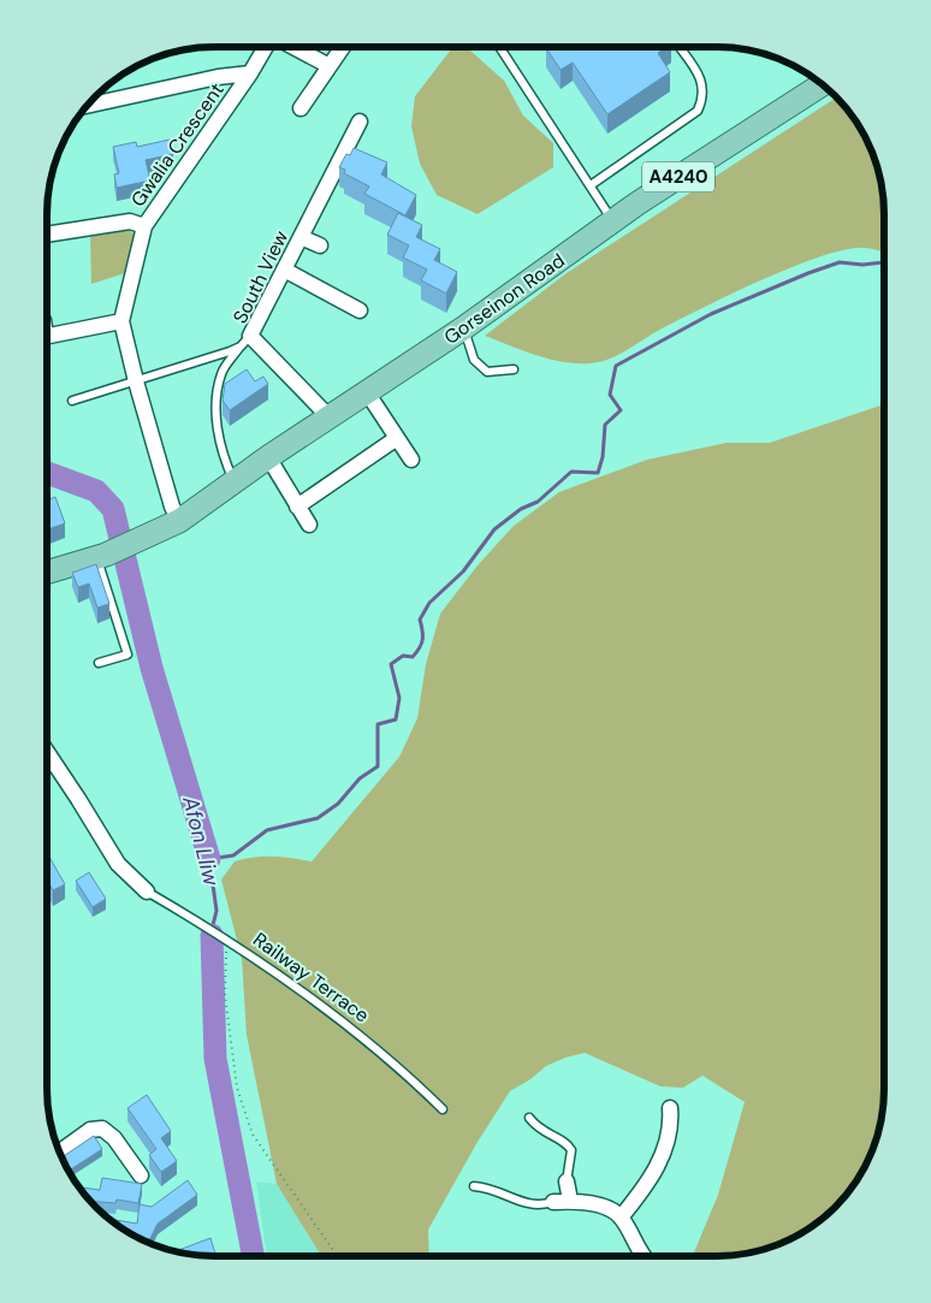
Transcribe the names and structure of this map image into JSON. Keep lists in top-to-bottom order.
{
  "streets": {
    "main road": ["A4240", "Gorseinon Road"],
    "street": ["Gwalia Crescent", "South View"],
    "lane": ["Railway Terrace"]
  },
  "crossings": [
    ["Gwalia Crescent", "A4240"],
    ["Gwalia Crescent", "Gorseinon Road"],
    ["A4240", "Gorseinon Road"],
    ["South View", "Gorseinon Road"]
  ],
  "water": ["Afon Lliw"]
}
